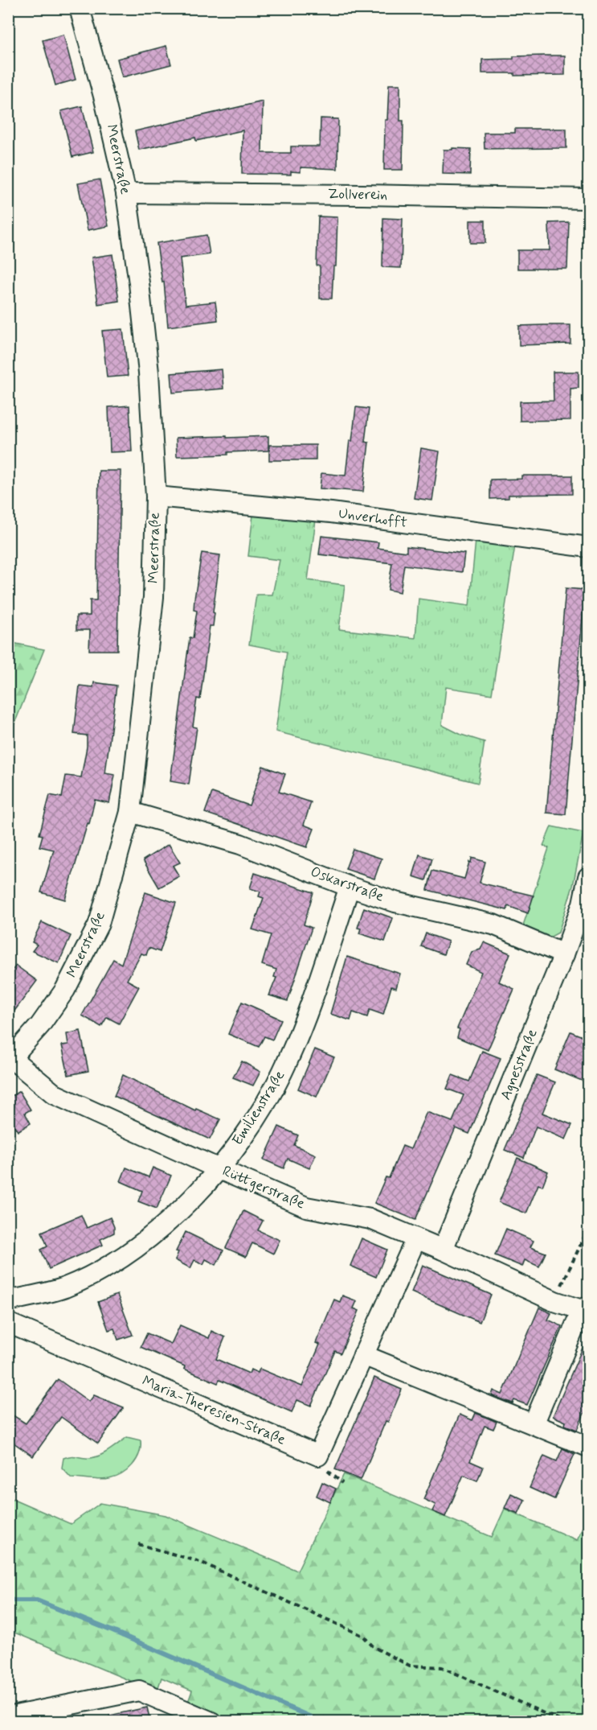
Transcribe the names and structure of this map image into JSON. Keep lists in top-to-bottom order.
{
  "streets": {
    "street": [
      "Meerstraße",
      "Zollverein",
      "Unverhofft",
      "Oskarstraße",
      "Agnesstraße",
      "Emilienstraße",
      "Rüttgerstraße",
      "Maria-Theresien-Straße"
    ]
  },
  "crossings": [
    ["Meerstraße", "Zollverein"],
    ["Meerstraße", "Unverhofft"],
    ["Meerstraße", "Oskarstraße"],
    ["Meerstraße", "Rüttgerstraße"],
    ["Oskarstraße", "Agnesstraße"],
    ["Oskarstraße", "Emilienstraße"],
    ["Agnesstraße", "Rüttgerstraße"],
    ["Emilienstraße", "Rüttgerstraße"],
    ["Rüttgerstraße", "Maria-Theresien-Straße"]
  ]
}
